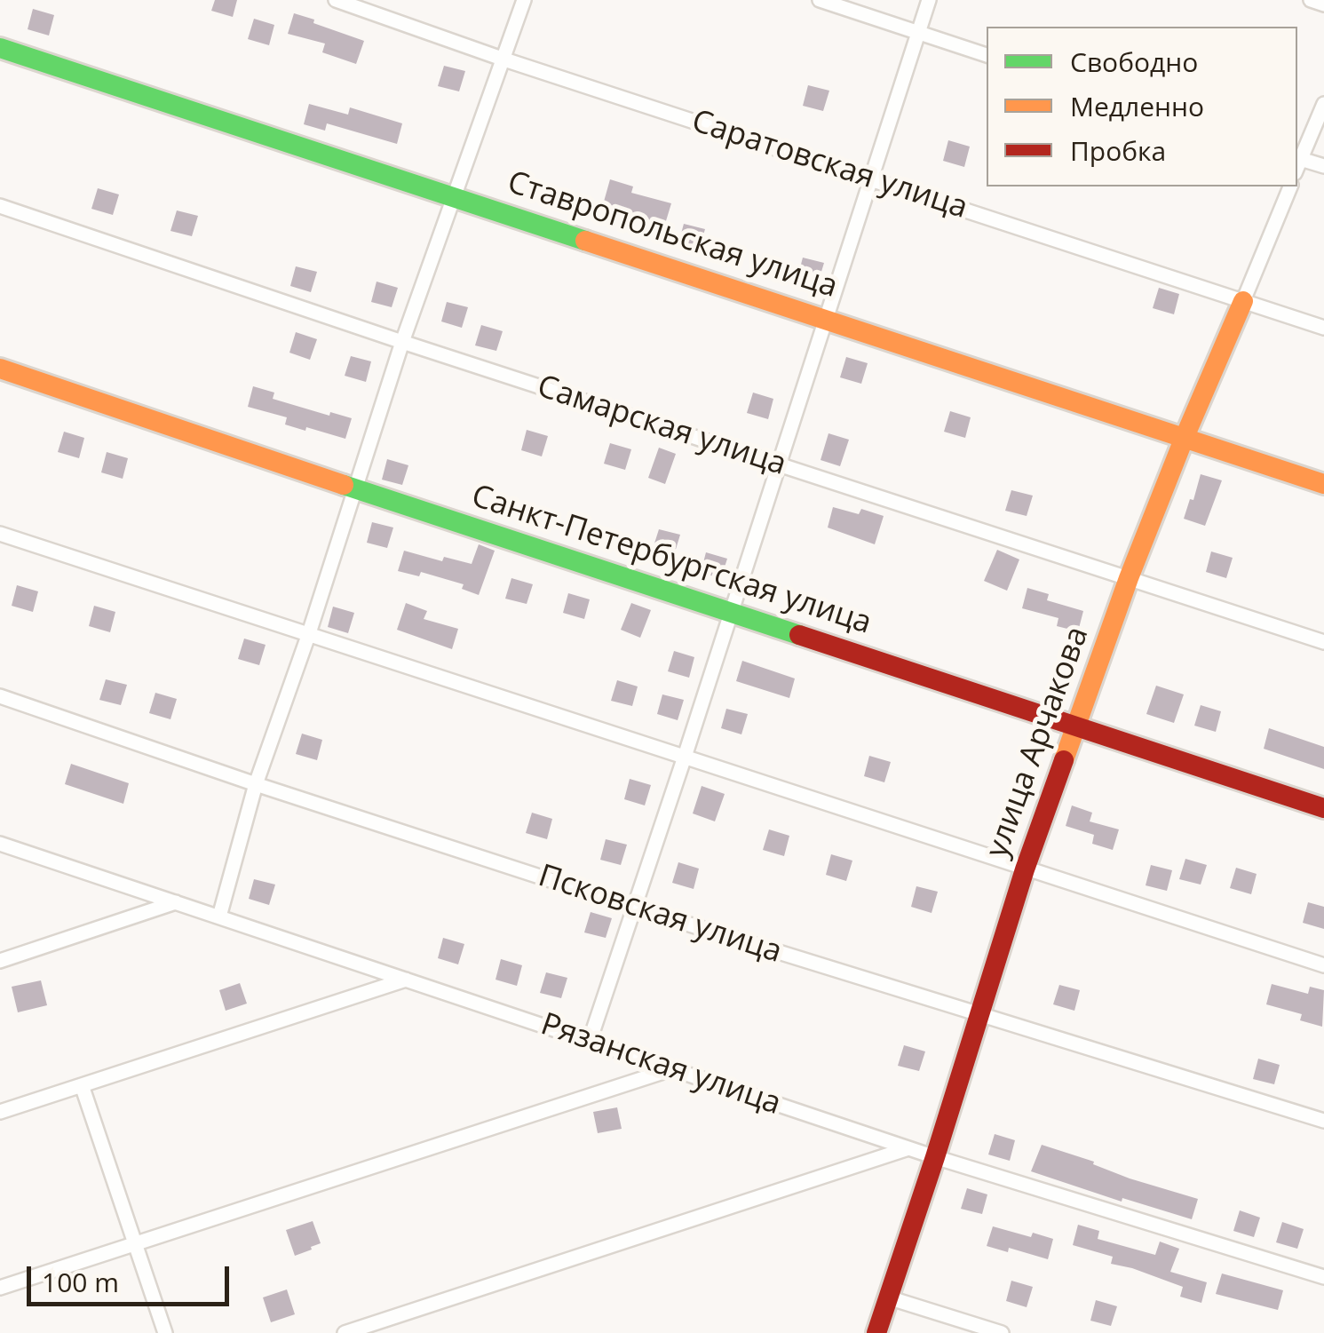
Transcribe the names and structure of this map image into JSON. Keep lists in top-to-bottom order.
{
  "streets": {
    "street": [
      "Саратовская улица",
      "Ставропольская улица",
      "Самарская улица",
      "Санкт-Петербургская улица",
      "улица Арчакова",
      "Псковская улица",
      "Рязанская улица"
    ]
  },
  "crossings": [
    ["Саратовская улица", "улица Арчакова"],
    ["Ставропольская улица", "улица Арчакова"],
    ["Самарская улица", "улица Арчакова"],
    ["Санкт-Петербургская улица", "улица Арчакова"],
    ["улица Арчакова", "Псковская улица"],
    ["улица Арчакова", "Рязанская улица"]
  ],
  "legend": ["Свободно", "Медленно", "Пробка"],
  "scale_bar": "100 m"
}
